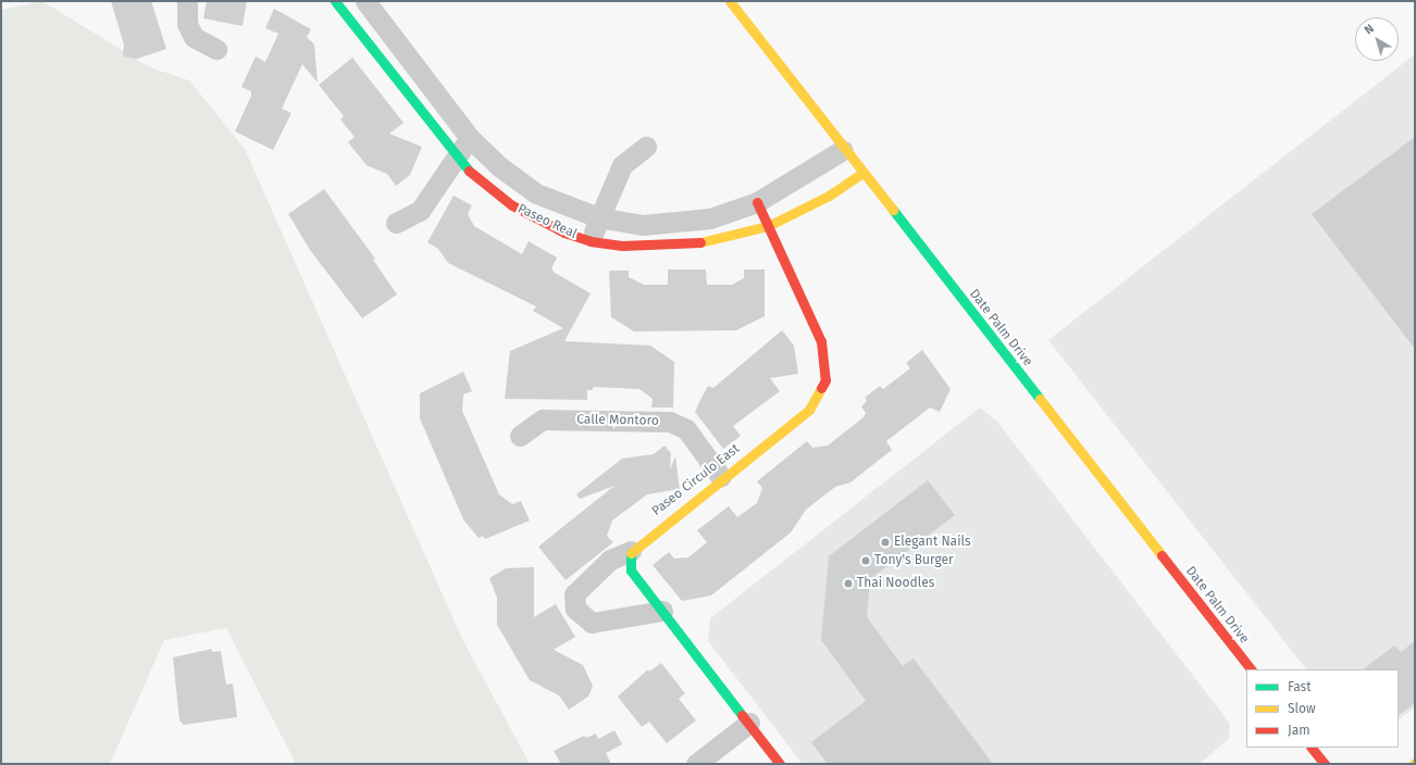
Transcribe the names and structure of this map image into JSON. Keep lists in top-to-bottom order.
{
  "streets": {
    "street": [
      "Paseo Real",
      "Date Palm Drive",
      "Calle Montoro",
      "Paseo Circulo East"
    ]
  },
  "crossings": [
    ["Paseo Real", "Date Palm Drive"],
    ["Paseo Real", "Paseo Circulo East"],
    ["Calle Montoro", "Paseo Circulo East"]
  ],
  "places": ["Elegant Nails", "Tony's Burger", "Thai Noodles"],
  "legend": ["Fast", "Slow", "Jam"],
  "north": "top left"
}
